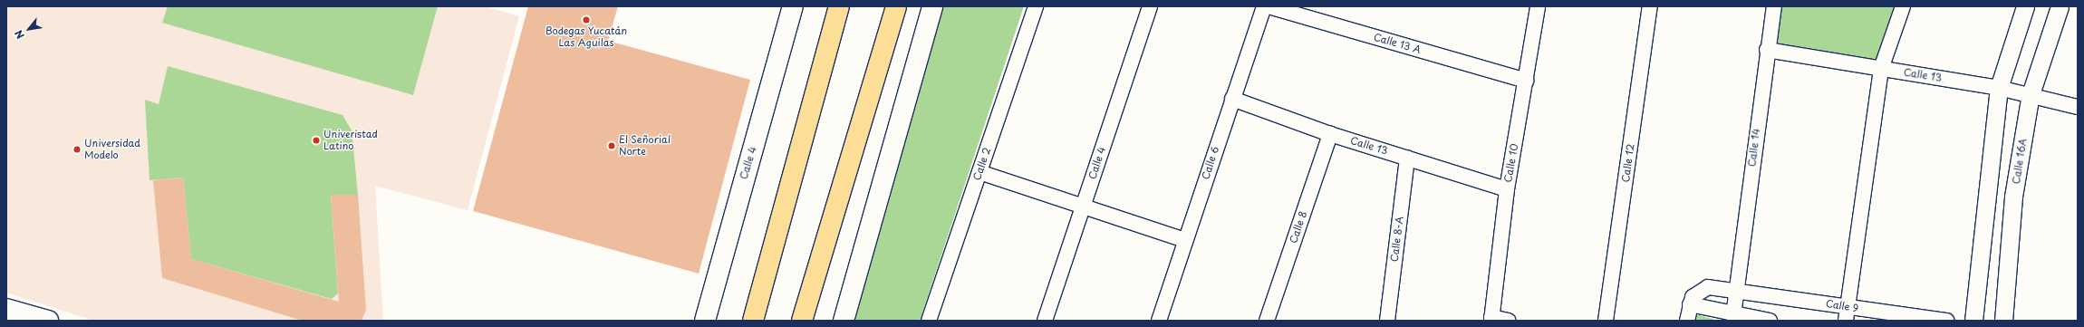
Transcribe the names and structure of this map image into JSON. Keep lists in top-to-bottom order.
{
  "streets": {
    "main road": ["Calle 4"],
    "street": [
      "Calle 13 A",
      "Calle 13",
      "Calle 14",
      "Calle 16A",
      "Calle 6",
      "Calle 10",
      "Calle 12",
      "Calle 2",
      "Calle 8",
      "Calle 8-A",
      "Calle 9"
    ]
  },
  "crossings": [
    ["Calle 13 A", "Calle 10"],
    ["Calle 13", "Calle 14"],
    ["Calle 13", "Calle 16A"],
    ["Calle 13", "Calle 6"],
    ["Calle 13", "Calle 10"],
    ["Calle 13", "Calle 8"],
    ["Calle 13", "Calle 8-A"],
    ["Calle 14", "Calle 9"]
  ],
  "places": [
    "Bodegas Yucatán Las Aguilas",
    "Univeristad Latino",
    "El Señorial Norte",
    "Universidad Modelo"
  ],
  "north": "bottom left"
}
